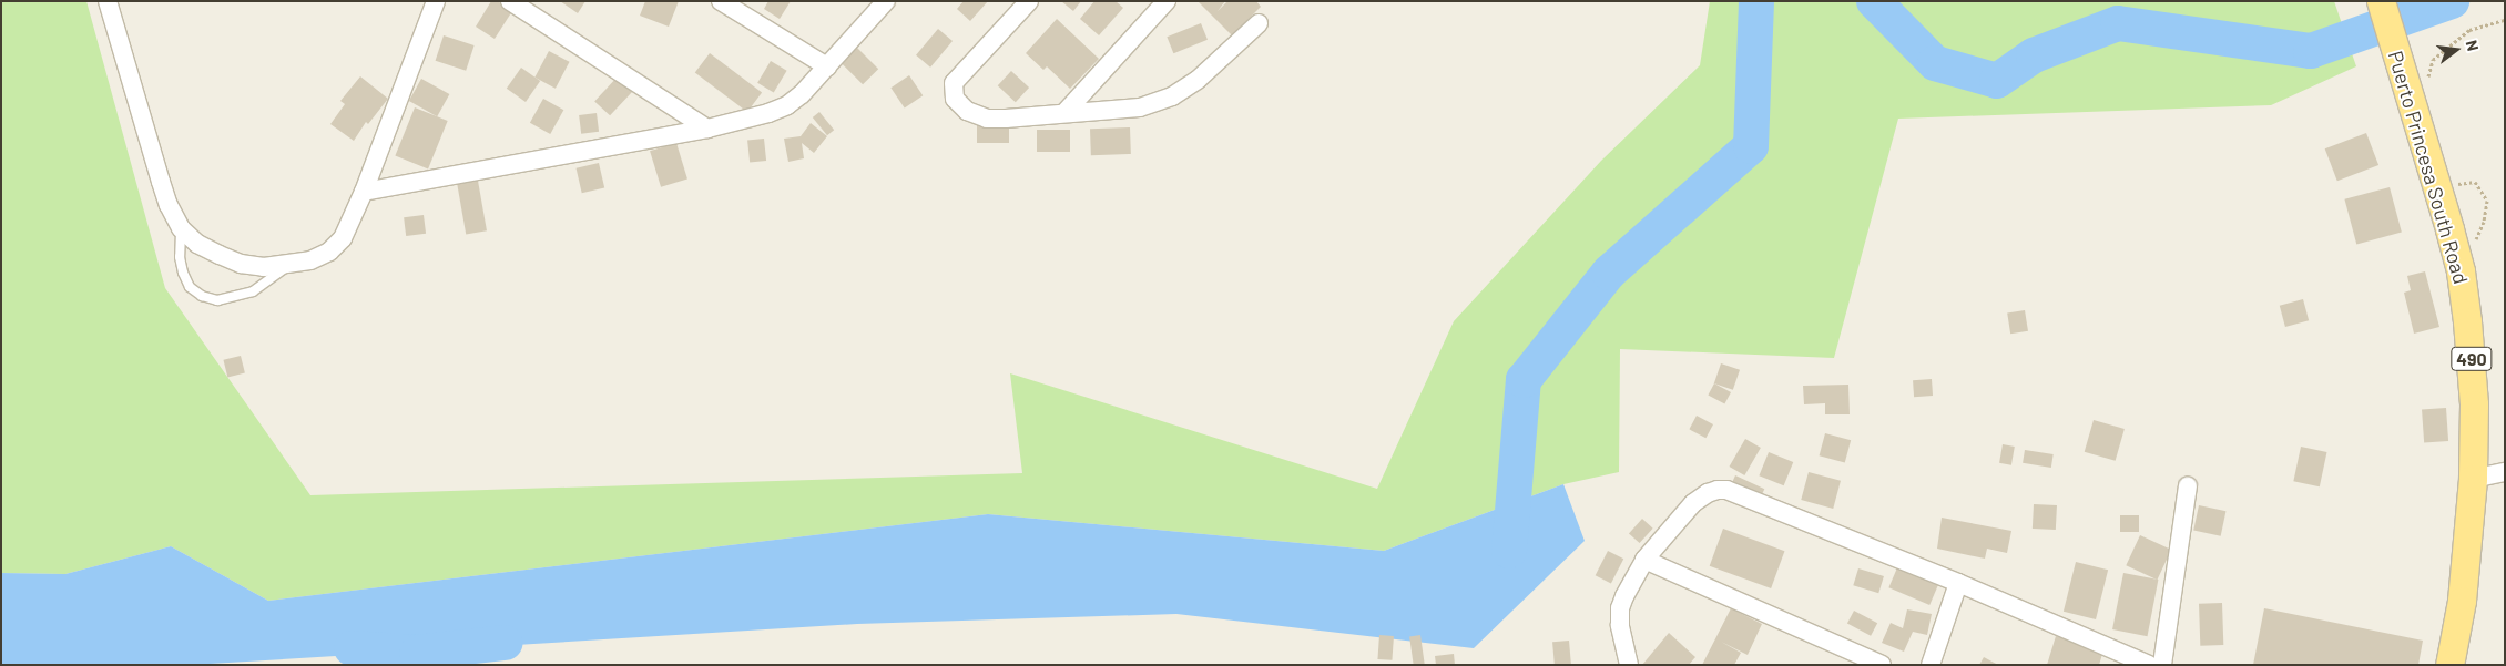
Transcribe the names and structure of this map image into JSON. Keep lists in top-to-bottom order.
{
  "streets": {
    "main road": ["Puerto Princesa South Road", "490"]
  },
  "north": "right"
}
